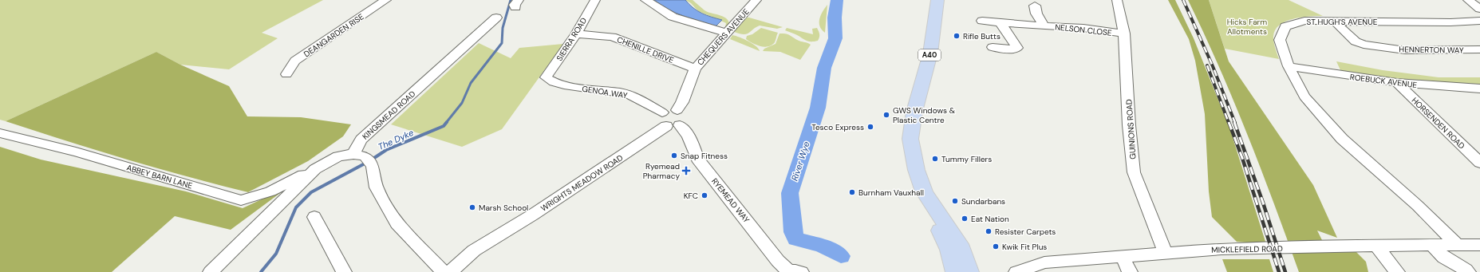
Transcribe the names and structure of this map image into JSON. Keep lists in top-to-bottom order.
{
  "streets": {
    "main road": ["A40"],
    "street": [
      "ST HUGH'S AVENUE",
      "NELSON CLOSE",
      "DEANGARDEN RISE",
      "CHEQUERS AVENUE",
      "SIERRA ROAD",
      "CHENILLE DRIVE",
      "HENNERTON WAY",
      "ROEBUCK AVENUE",
      "GENOA WAY",
      "KINGSMEAD ROAD",
      "HORSENDEN ROAD",
      "GUINIONS ROAD",
      "ABBEY BARN LANE",
      "WRIGHTS MEADOW ROAD",
      "RYEMEAD WAY",
      "MICKLEFIELD ROAD"
    ]
  },
  "crossings": [
    ["ST HUGH'S AVENUE", "HENNERTON WAY"],
    ["ST HUGH'S AVENUE", "ROEBUCK AVENUE"],
    ["ST HUGH'S AVENUE", "MICKLEFIELD ROAD"],
    ["NELSON CLOSE", "GUINIONS ROAD"],
    ["CHEQUERS AVENUE", "CHENILLE DRIVE"],
    ["SIERRA ROAD", "CHENILLE DRIVE"],
    ["SIERRA ROAD", "GENOA WAY"],
    ["ROEBUCK AVENUE", "HORSENDEN ROAD"],
    ["GENOA WAY", "RYEMEAD WAY"],
    ["GUINIONS ROAD", "MICKLEFIELD ROAD"],
    ["WRIGHTS MEADOW ROAD", "RYEMEAD WAY"]
  ],
  "water": ["The Dyke", "River Wye"],
  "parks": ["Hicks Farm Allotments"],
  "places": {
    "other": [
      "Rifle Butts",
      "GWS Windows & Plastic Centre",
      "Tesco Express",
      "Snap Fitness",
      "Tummy Fillers",
      "Burnham Vauxhall",
      "KFC",
      "Sundarbans",
      "Marsh School",
      "Eat Nation",
      "Resister Carpets",
      "Kwik Fit Plus"
    ],
    "health": ["Ryemead Pharmacy"]
  }
}
